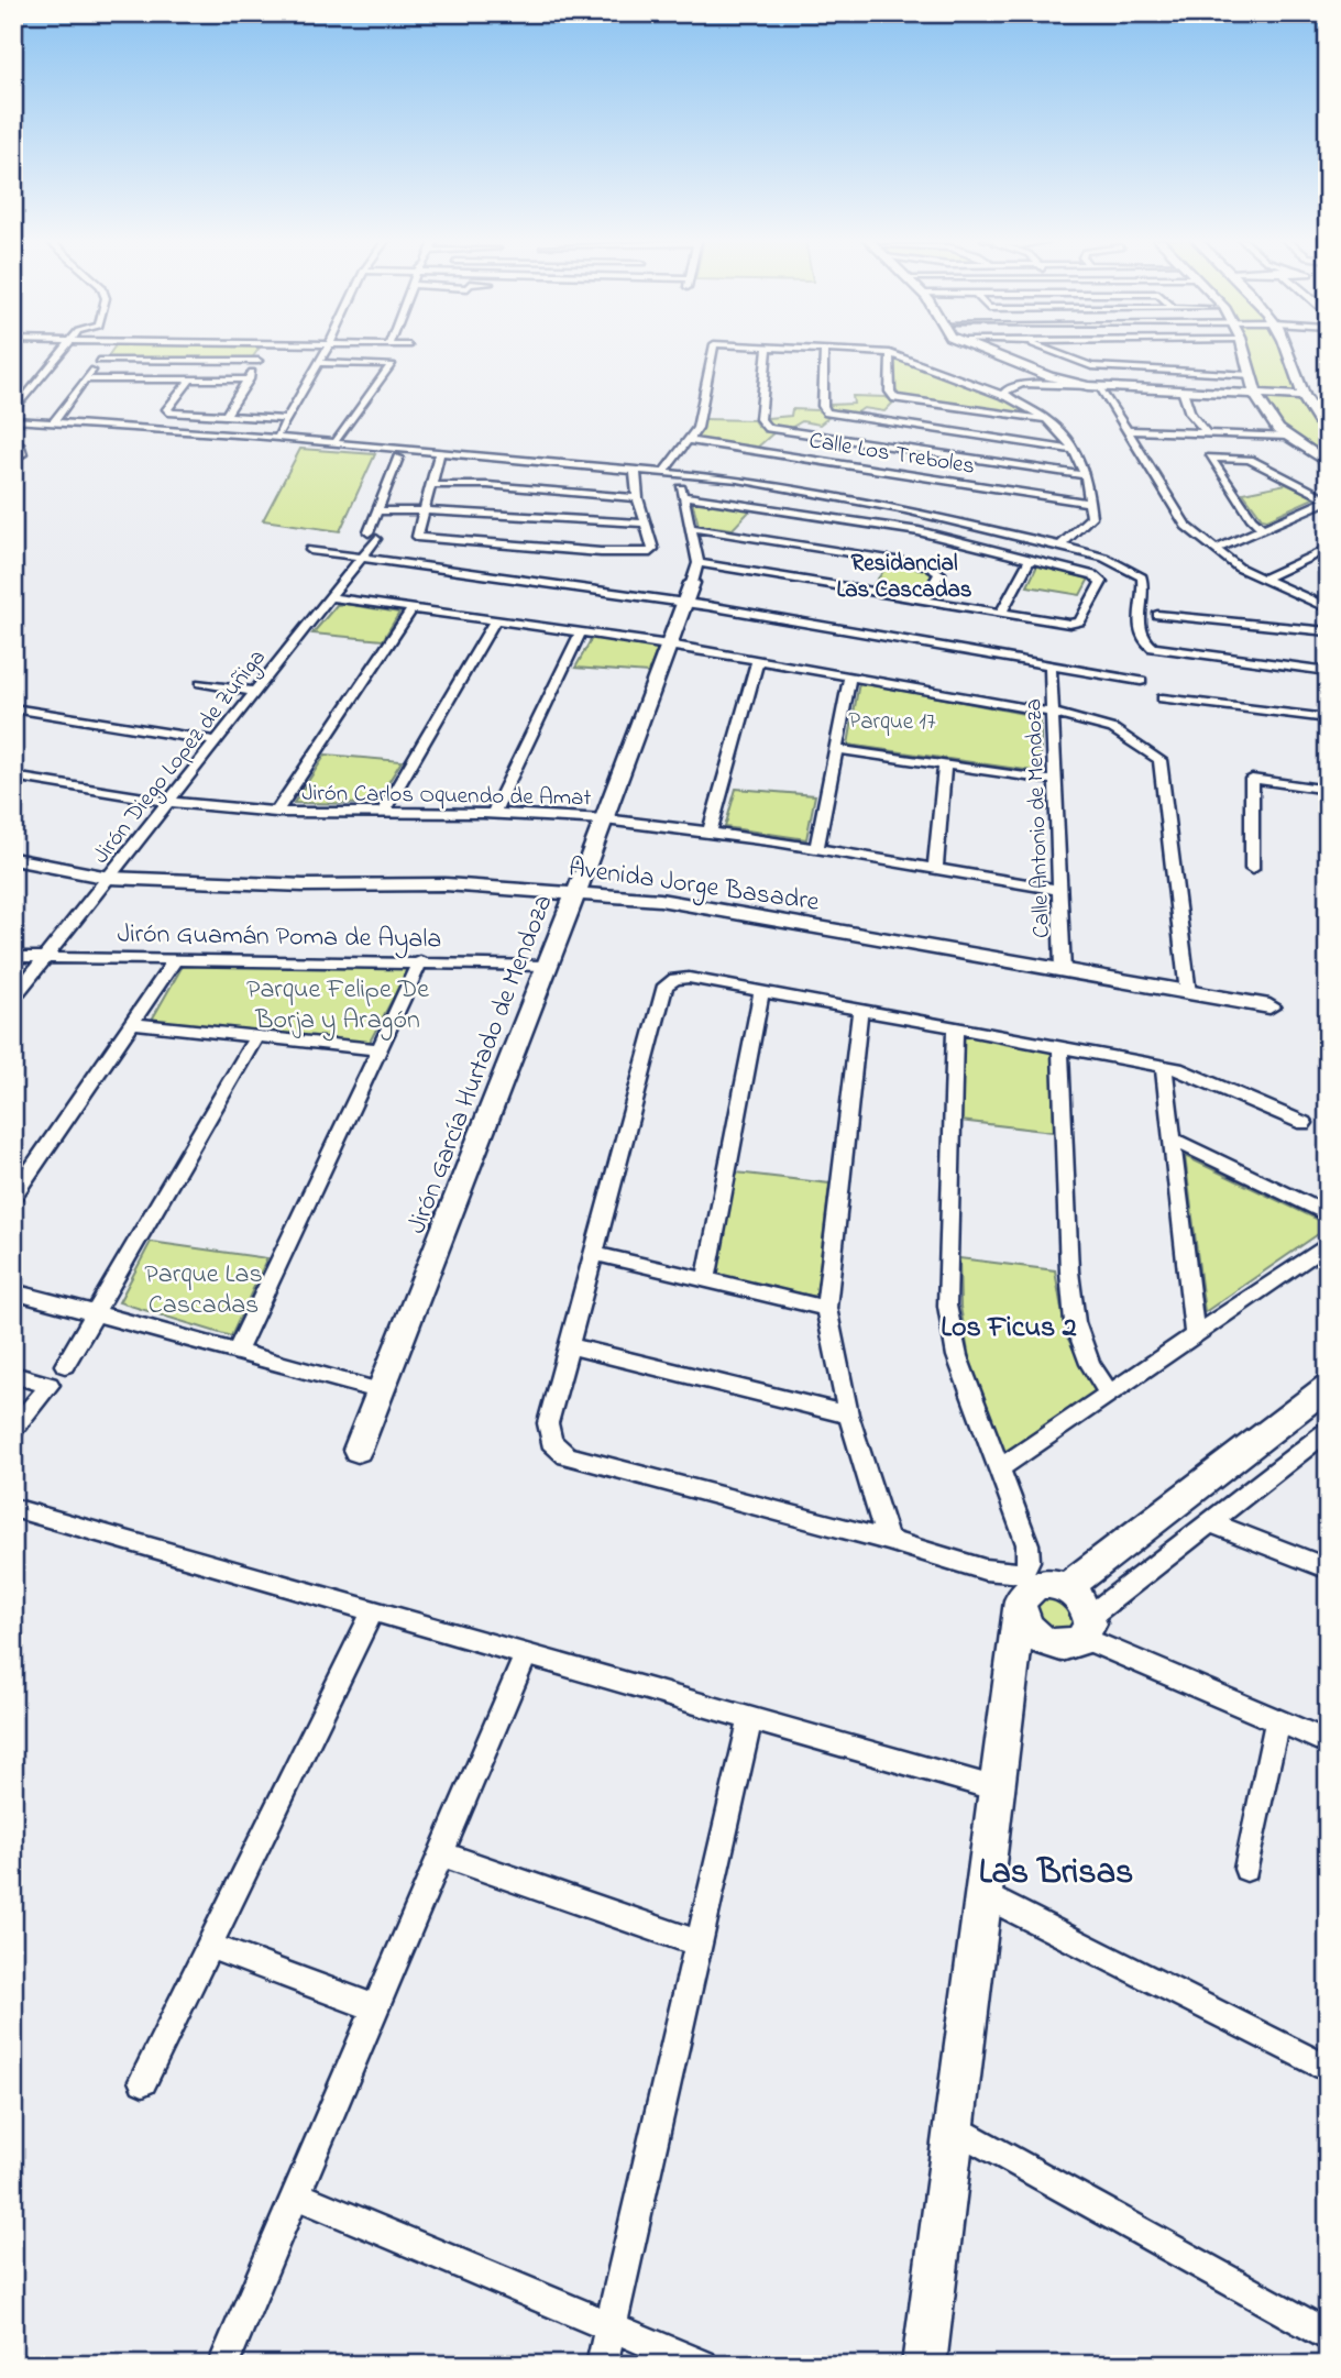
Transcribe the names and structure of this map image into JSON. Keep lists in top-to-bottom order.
{
  "streets": {
    "street": [
      "Calle Los Treboles",
      "Jirón Diego Lopez de Zuñiga",
      "Jirón Carlos Oquendo de Amat",
      "Calle Antonio de Mendoza",
      "Avenida Jorge Basadre",
      "Jirón Guamán Poma de Ayala",
      "Jirón García Hurtado de Mendoza"
    ]
  },
  "crossings": [
    ["Jirón Diego Lopez de Zuñiga", "Jirón Carlos Oquendo de Amat"],
    ["Jirón Diego Lopez de Zuñiga", "Avenida Jorge Basadre"],
    ["Jirón Diego Lopez de Zuñiga", "Jirón Guamán Poma de Ayala"],
    ["Jirón Carlos Oquendo de Amat", "Calle Antonio de Mendoza"],
    ["Jirón Carlos Oquendo de Amat", "Jirón García Hurtado de Mendoza"],
    ["Calle Antonio de Mendoza", "Avenida Jorge Basadre"],
    ["Avenida Jorge Basadre", "Jirón García Hurtado de Mendoza"],
    ["Jirón Guamán Poma de Ayala", "Jirón García Hurtado de Mendoza"]
  ],
  "districts": ["Residancial Las Cascadas", "Los Ficus 2", "Las Brisas"],
  "parks": ["Parque 17", "Parque Felipe De Borja y Aragón", "Parque Las Cascadas"]
}
